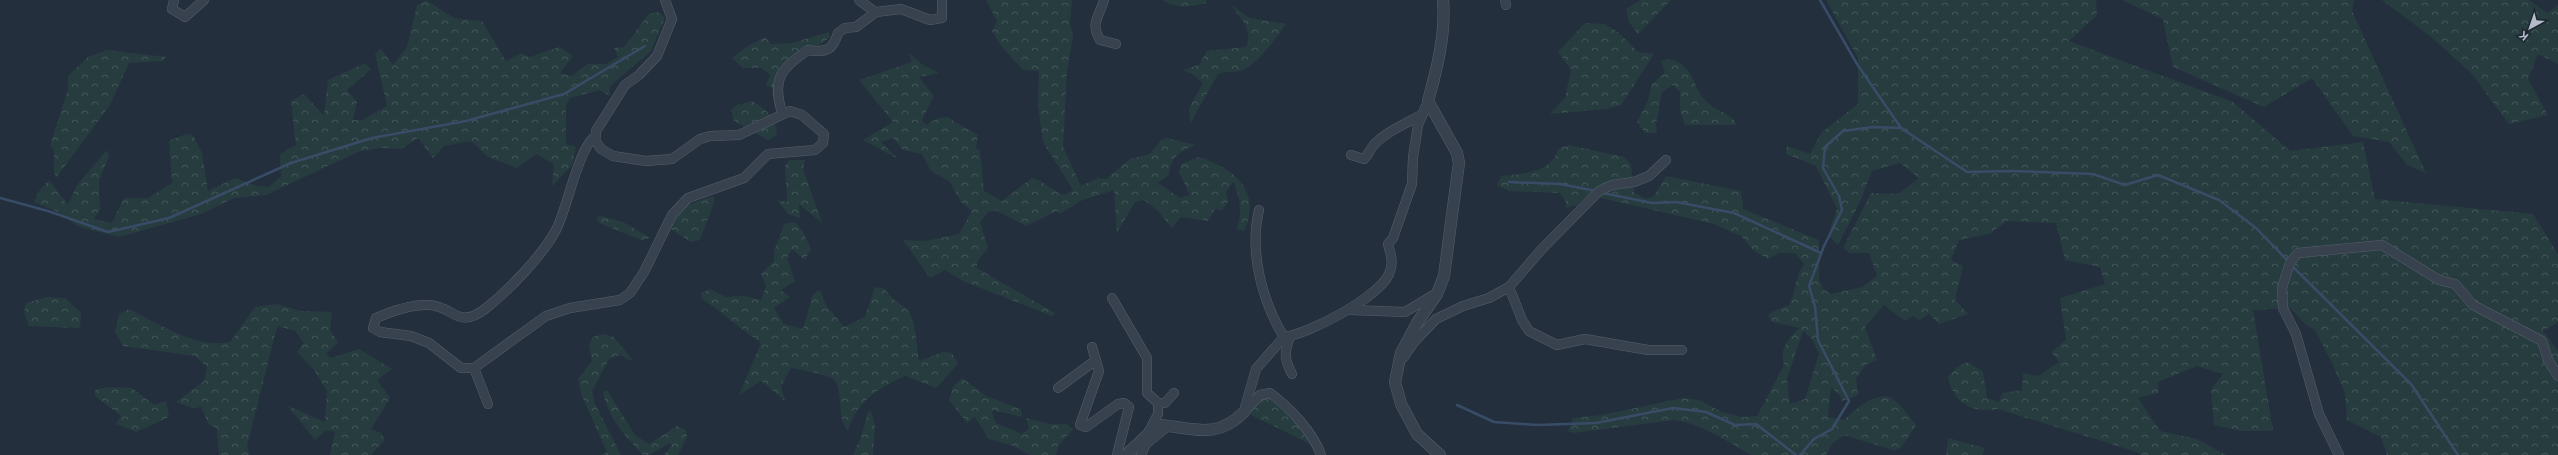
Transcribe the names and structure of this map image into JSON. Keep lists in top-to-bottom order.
{
  "north": "bottom left"
}
